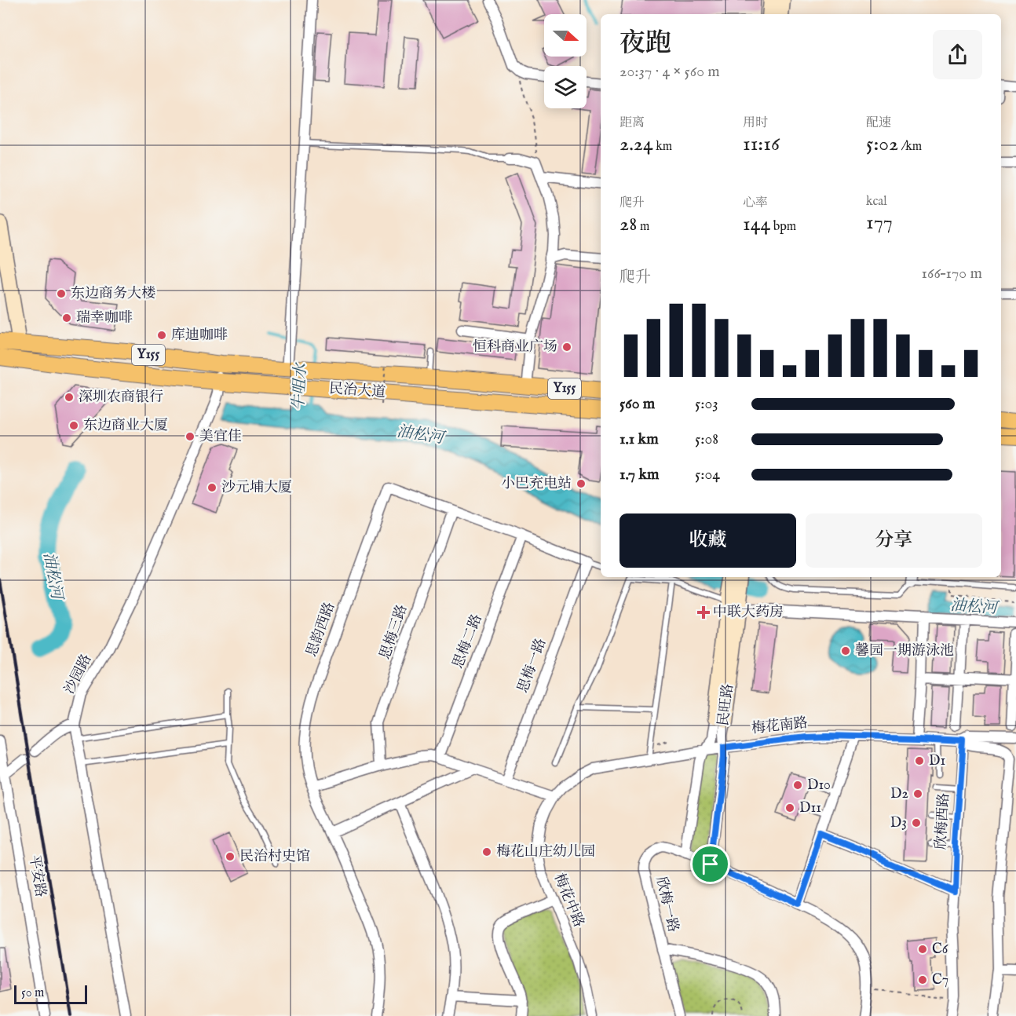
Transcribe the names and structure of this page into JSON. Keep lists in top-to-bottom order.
{
  "streets": {
    "main road": ["Y155", "民治大道", "民旺路"],
    "street": [
      "思韵西路",
      "思梅三路",
      "思梅二路",
      "思梅一路",
      "沙园路",
      "梅花南路",
      "欣梅西路",
      "平安路",
      "梅花中路",
      "欣梅一路"
    ]
  },
  "crossings": [
    ["民治大道", "沙园路"],
    ["思韵西路", "思梅三路"],
    ["民旺路", "梅花南路"],
    ["民旺路", "欣梅一路"],
    ["梅花南路", "欣梅西路"],
    ["梅花南路", "梅花中路"]
  ],
  "water": ["牛咀水", "油松河"],
  "places": {
    "other": [
      "东边商务大楼",
      "瑞幸咖啡",
      "库迪咖啡",
      "恒科商业广场",
      "深圳农商银行",
      "东边商业大厦",
      "美宜佳",
      "小巴充电站",
      "沙元埔大厦",
      "馨园一期游泳池",
      "D1",
      "D10",
      "D2",
      "D11",
      "D3",
      "梅花山庄幼儿园",
      "民治村史馆",
      "C6",
      "C7"
    ],
    "health": ["中联大药房"]
  },
  "scale_bar": "50 m",
  "north": "right",
  "page": {
    "heading": ["夜跑", "20:37 · 4 × 560 m"],
    "stats": [
      ["距离", "2.24 km"],
      ["用时", "11:16"],
      ["配速", "5:02 /km"],
      ["爬升", "28 m"],
      ["心率", "144 bpm"],
      ["kcal", "177"]
    ],
    "chart": ["爬升", "166–170 m"],
    "list": [
      {
        "name": "560 m",
        "note": "5:03"
      },
      {
        "name": "1.1 km",
        "note": "5:08"
      },
      {
        "name": "1.7 km",
        "note": "5:04"
      }
    ],
    "buttons": ["收藏", "分享"],
    "scale": "50 m"
  }
}
